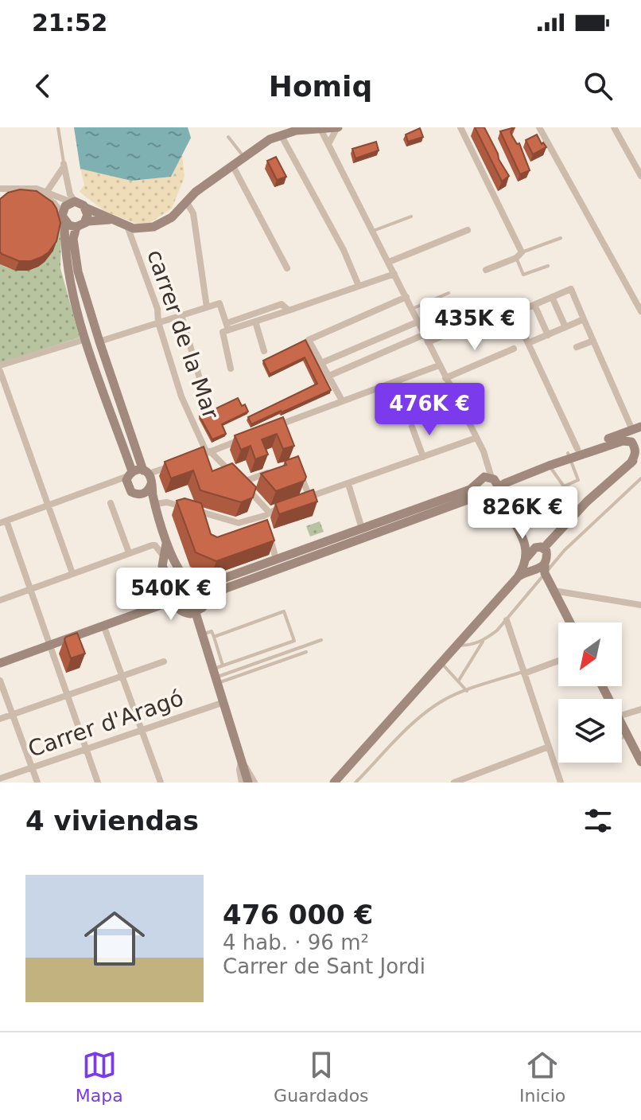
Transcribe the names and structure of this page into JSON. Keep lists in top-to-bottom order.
{
  "streets": {
    "street": ["carrer de la Mar", "Carrer d'Aragó"]
  },
  "north": "bottom left",
  "page": {
    "status": "21:52",
    "header": "Homiq",
    "price": [
      "435K €",
      "476K €",
      "826K €",
      "540K €"
    ],
    "heading": "4 viviendas",
    "list": [
      {
        "name": "476 000 €",
        "note": "4 hab. · 96 m² · Carrer de Sant Jordi"
      }
    ],
    "tabs": ["Mapa", "Guardados", "Inicio"]
  }
}
